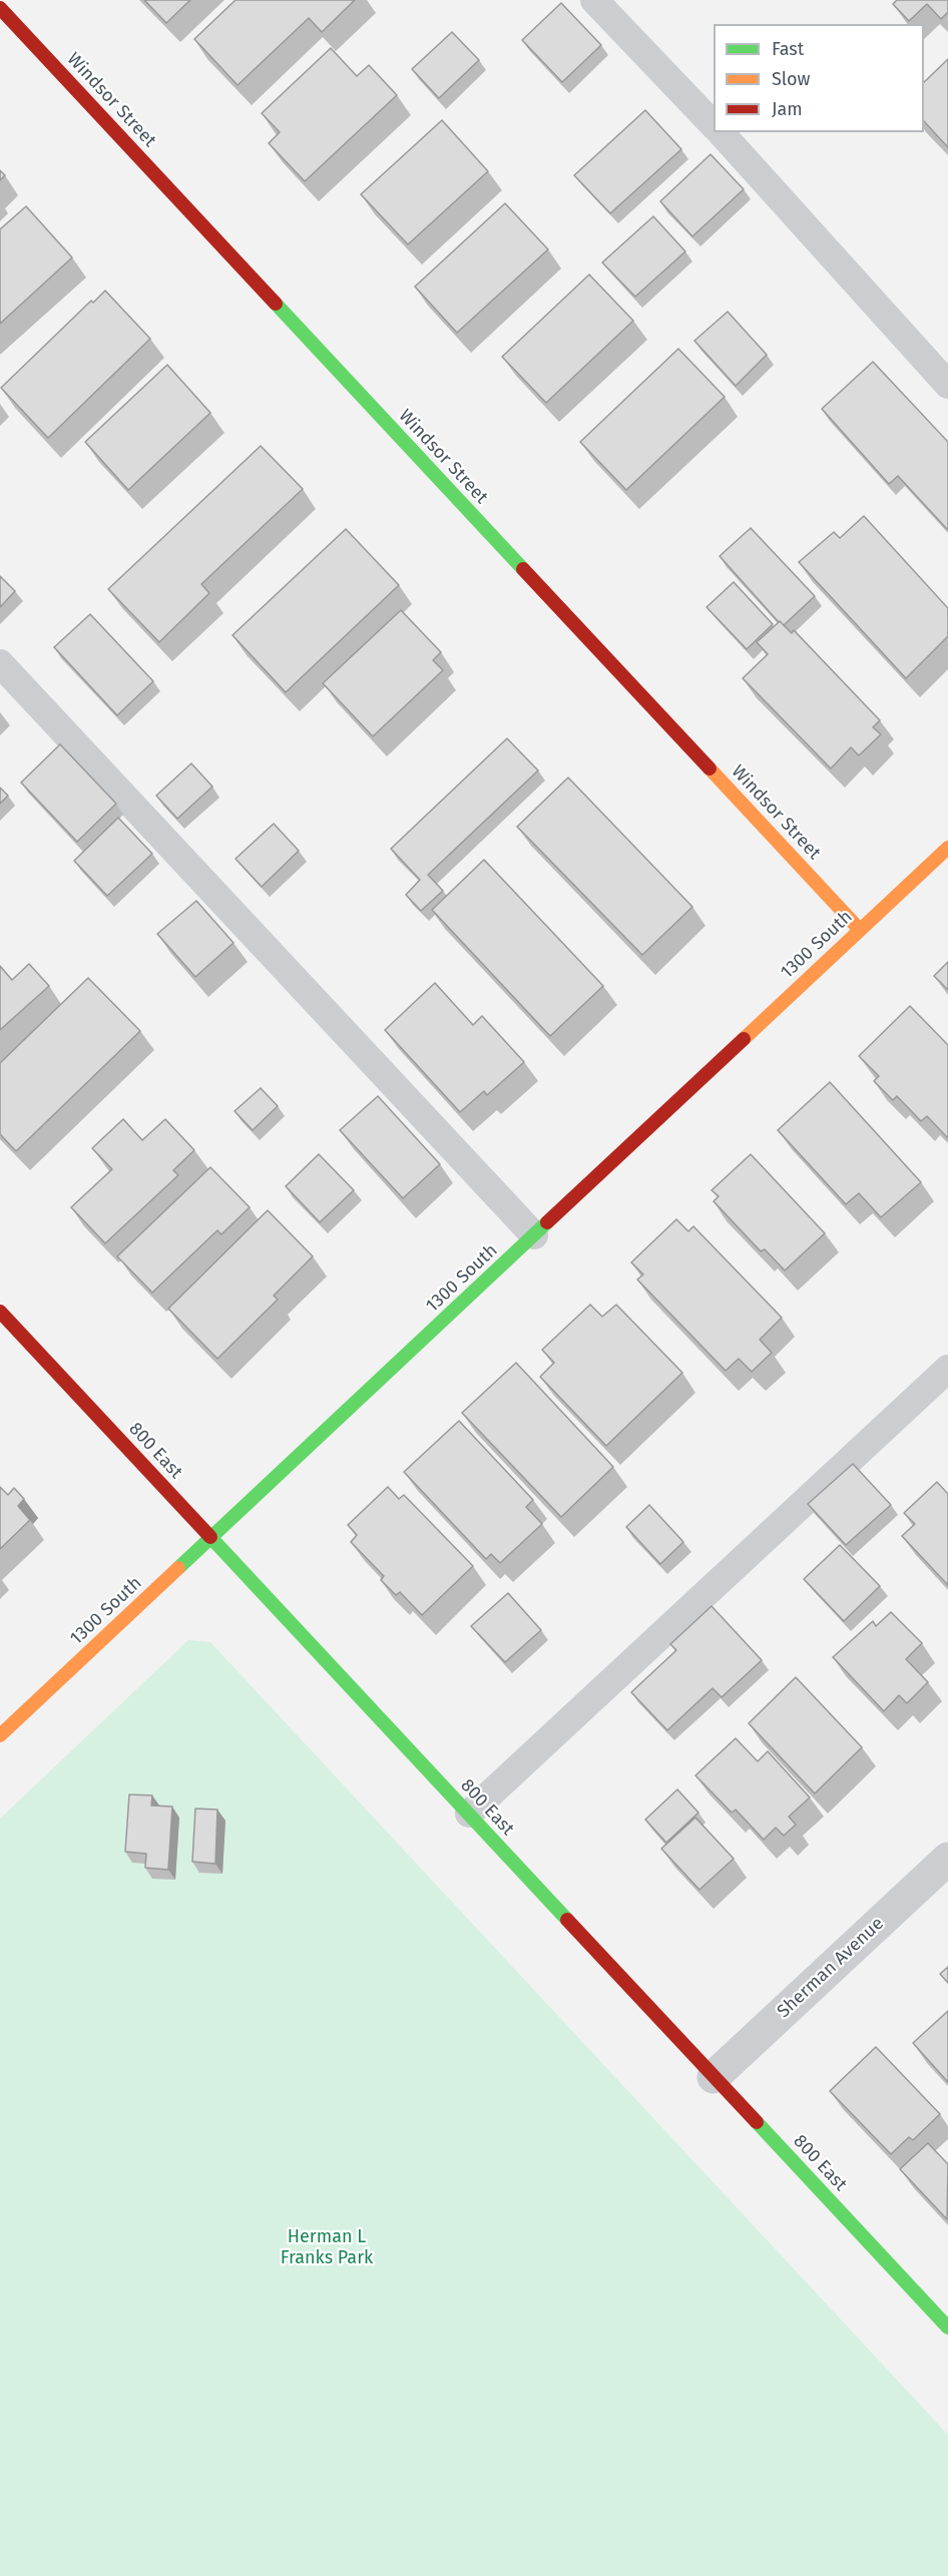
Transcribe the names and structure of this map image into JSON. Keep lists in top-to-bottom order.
{
  "streets": {
    "street": [
      "Windsor Street",
      "1300 South",
      "800 East",
      "Sherman Avenue"
    ]
  },
  "crossings": [
    ["Windsor Street", "1300 South"],
    ["1300 South", "800 East"],
    ["800 East", "Sherman Avenue"]
  ],
  "parks": ["Herman L Franks Park"],
  "legend": ["Fast", "Slow", "Jam"]
}
